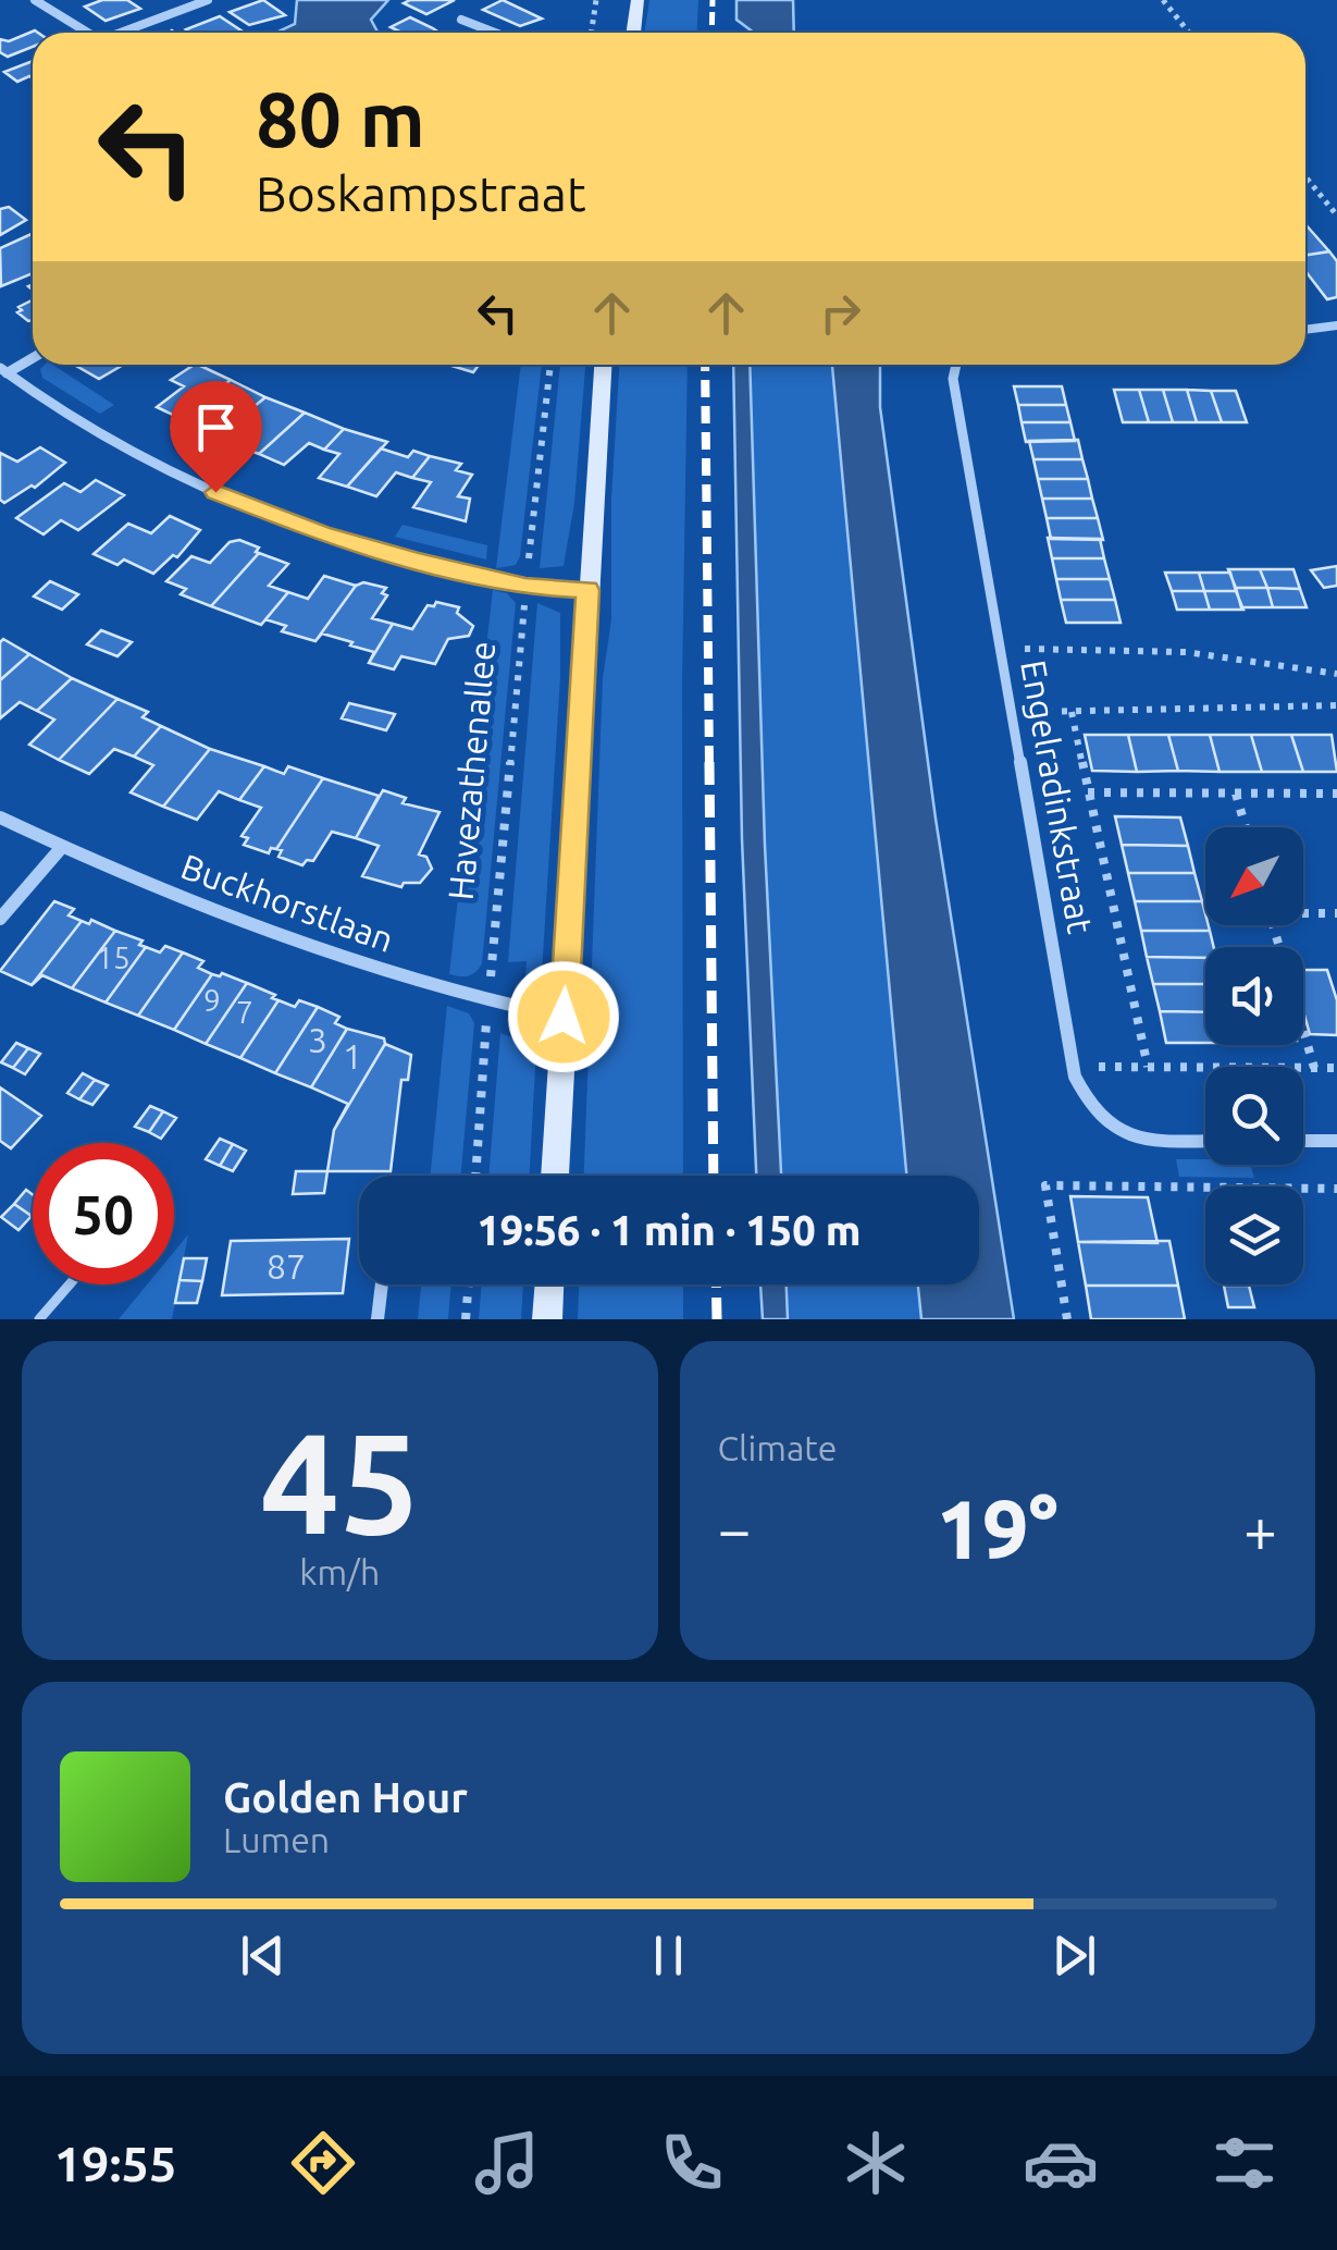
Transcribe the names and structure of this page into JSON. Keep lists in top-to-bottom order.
{
  "streets": {
    "street": ["Engelradinkstraat", "Buckhorstlaan"],
    "path": ["Havezathenallee"]
  },
  "crossings": [
    ["Havezathenallee", "Buckhorstlaan"]
  ],
  "house_numbers": [
    "15",
    "9",
    "7",
    "3",
    "1",
    "87"
  ],
  "north": "bottom left",
  "page": {
    "turn": ["80 m", "Boskampstraat"],
    "limit": "50",
    "trip": "19:56 · 1 min · 150 m",
    "tile": [
      ["45", "km/h"],
      "Climate"
    ],
    "heat": ["−", "19°", "+"],
    "song": ["Golden Hour", "Lumen"],
    "tabs": "19:55"
  }
}
